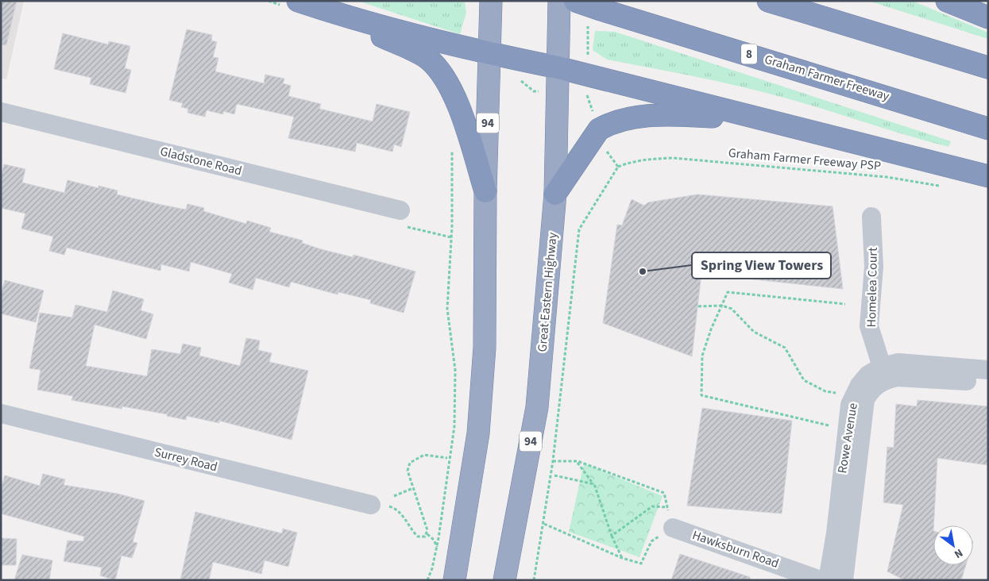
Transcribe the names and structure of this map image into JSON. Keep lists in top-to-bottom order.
{
  "streets": {
    "highway": [
      "8",
      "Graham Farmer Freeway",
      "94",
      "Great Eastern Highway"
    ],
    "street": [
      "Gladstone Road",
      "Homelea Court",
      "Rowe Avenue",
      "Surrey Road",
      "Hawksburn Road"
    ],
    "path": ["Graham Farmer Freeway PSP"]
  },
  "crossings": [
    ["Homelea Court", "Rowe Avenue"]
  ],
  "places": ["Spring View Towers"],
  "north": "bottom right"
}
